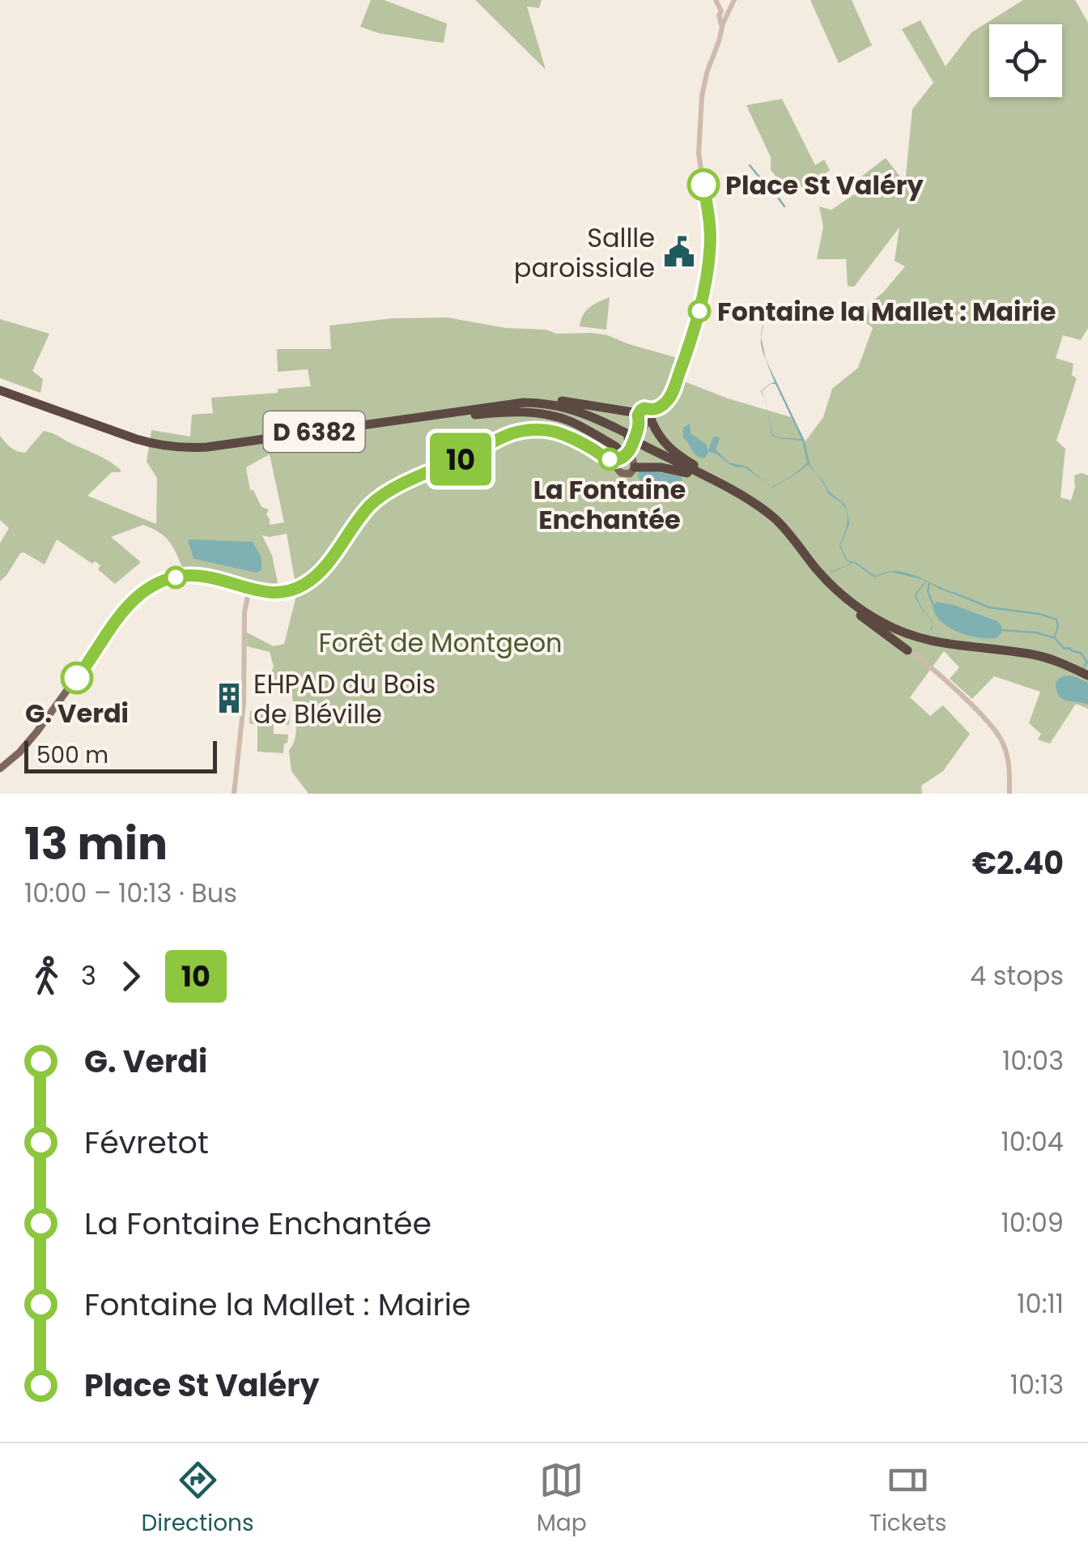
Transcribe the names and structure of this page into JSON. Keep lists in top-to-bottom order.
{
  "streets": {
    "highway": ["D 6382"]
  },
  "parks": ["Forêt de Montgeon"],
  "places": {
    "other": [
      "Place St Valéry",
      "Fontaine la Mallet : Mairie",
      "La Fontaine Enchantée",
      "G. Verdi"
    ],
    "public building": ["Sallle paroissiale"],
    "building": ["EHPAD du Bois de Bléville"]
  },
  "lines": ["bus line 10"],
  "scale_bar": "500 m",
  "page": {
    "on_map": "10",
    "scale": "500 m",
    "heading": ["13 min", "10:00 – 10:13 · Bus", "€2.40"],
    "legs": ["3", "10", "4 stops"],
    "list": [
      {
        "name": "G. Verdi",
        "value": "10:03"
      },
      {
        "name": "Févretot",
        "value": "10:04"
      },
      {
        "name": "La Fontaine Enchantée",
        "value": "10:09"
      },
      {
        "name": "Fontaine la Mallet : Mairie",
        "value": "10:11"
      },
      {
        "name": "Place St Valéry",
        "value": "10:13"
      }
    ],
    "tabs": ["Directions", "Map", "Tickets"]
  }
}
